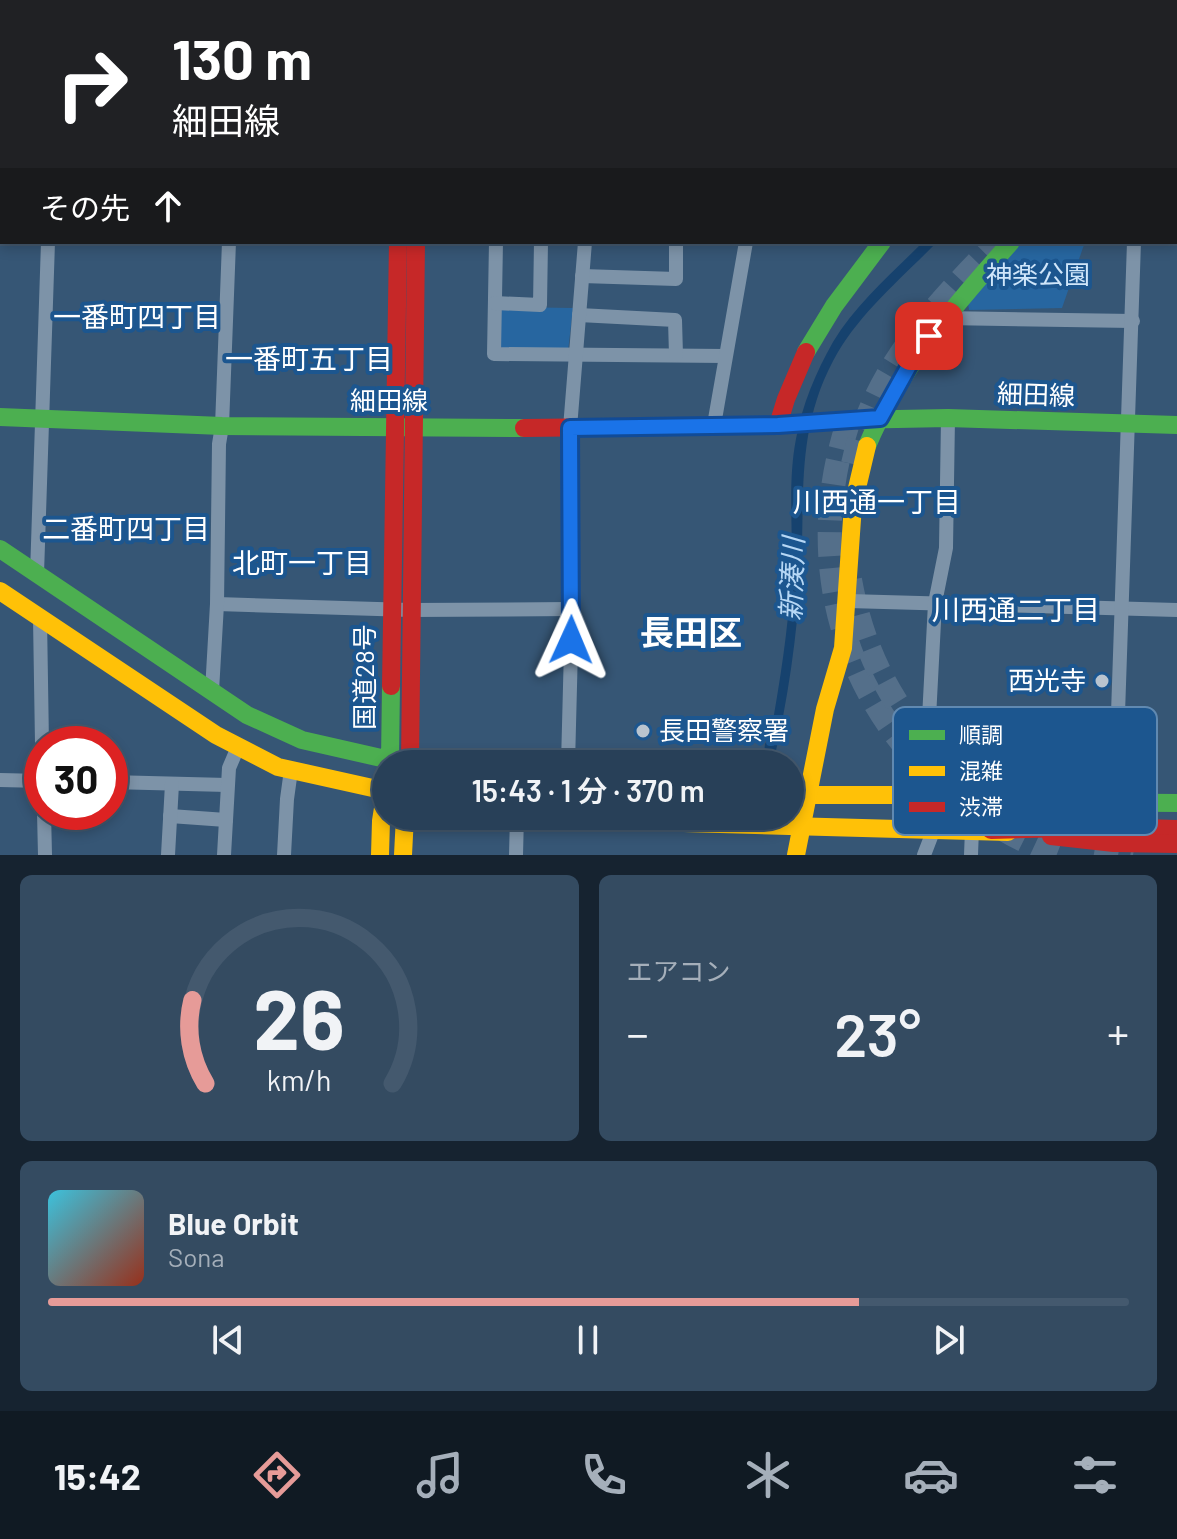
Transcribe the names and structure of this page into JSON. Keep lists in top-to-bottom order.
{
  "streets": {
    "main road": ["細田線", "国道28号"]
  },
  "crossings": [
    ["細田線", "国道28号"]
  ],
  "districts": [
    "一番町四丁目",
    "一番町五丁目",
    "川西通一丁目",
    "二番町四丁目",
    "北町一丁目",
    "川西通二丁目",
    "長田区"
  ],
  "water": ["新湊川"],
  "parks": ["神楽公園"],
  "places": ["西光寺", "長田警察署"],
  "legend": ["順調", "混雑", "渋滞"],
  "page": {
    "turn": ["130 m", "細田線"],
    "then": "その先",
    "limit": "30",
    "trip": "15:43 · 1 分 · 370 m",
    "tile": "エアコン",
    "heat": ["−", "23°", "+"],
    "song": ["Blue Orbit", "Sona"],
    "tabs": "15:42",
    "gauge": ["26", "km/h"]
  }
}
